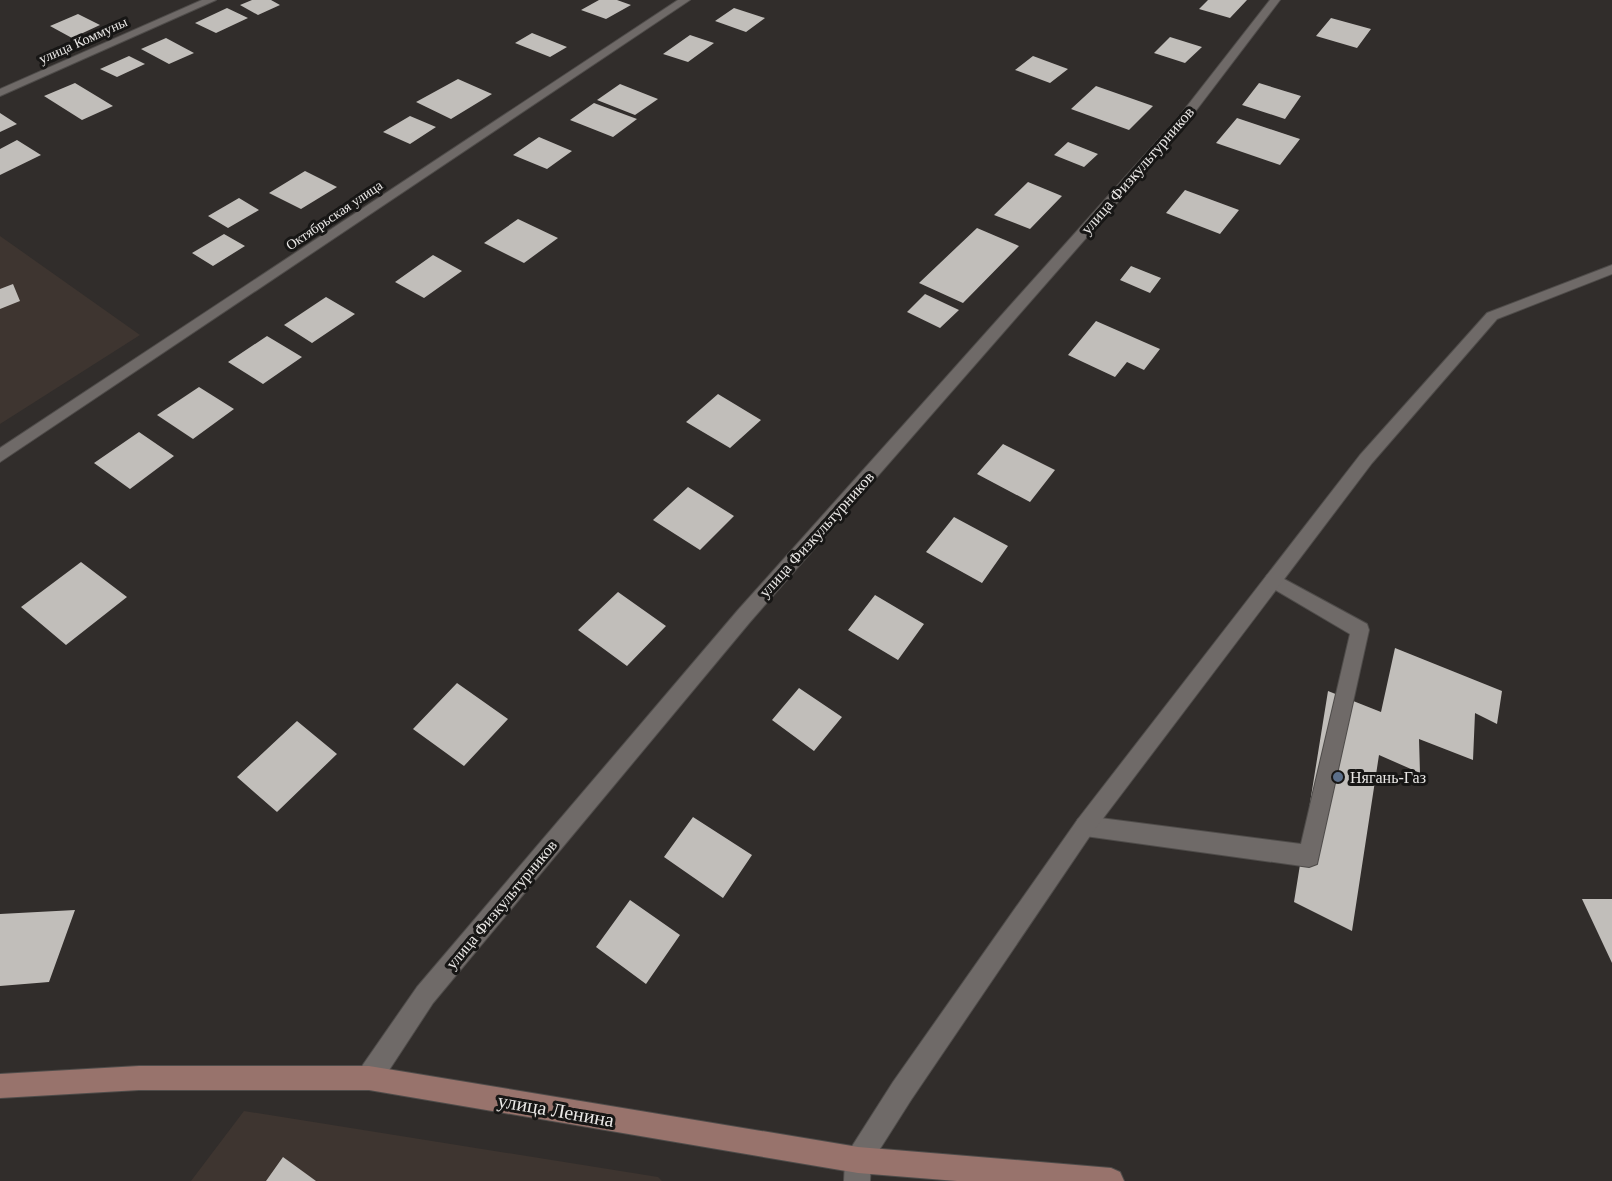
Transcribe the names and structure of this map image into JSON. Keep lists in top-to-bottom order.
{
  "streets": {
    "street": [
      "улица Коммуны",
      "улица Физкультурников",
      "Октябрьская улица",
      "улица Ленина"
    ]
  },
  "crossings": [
    ["улица Физкультурников", "улица Ленина"]
  ],
  "places": ["Нягань-Газ"]
}
